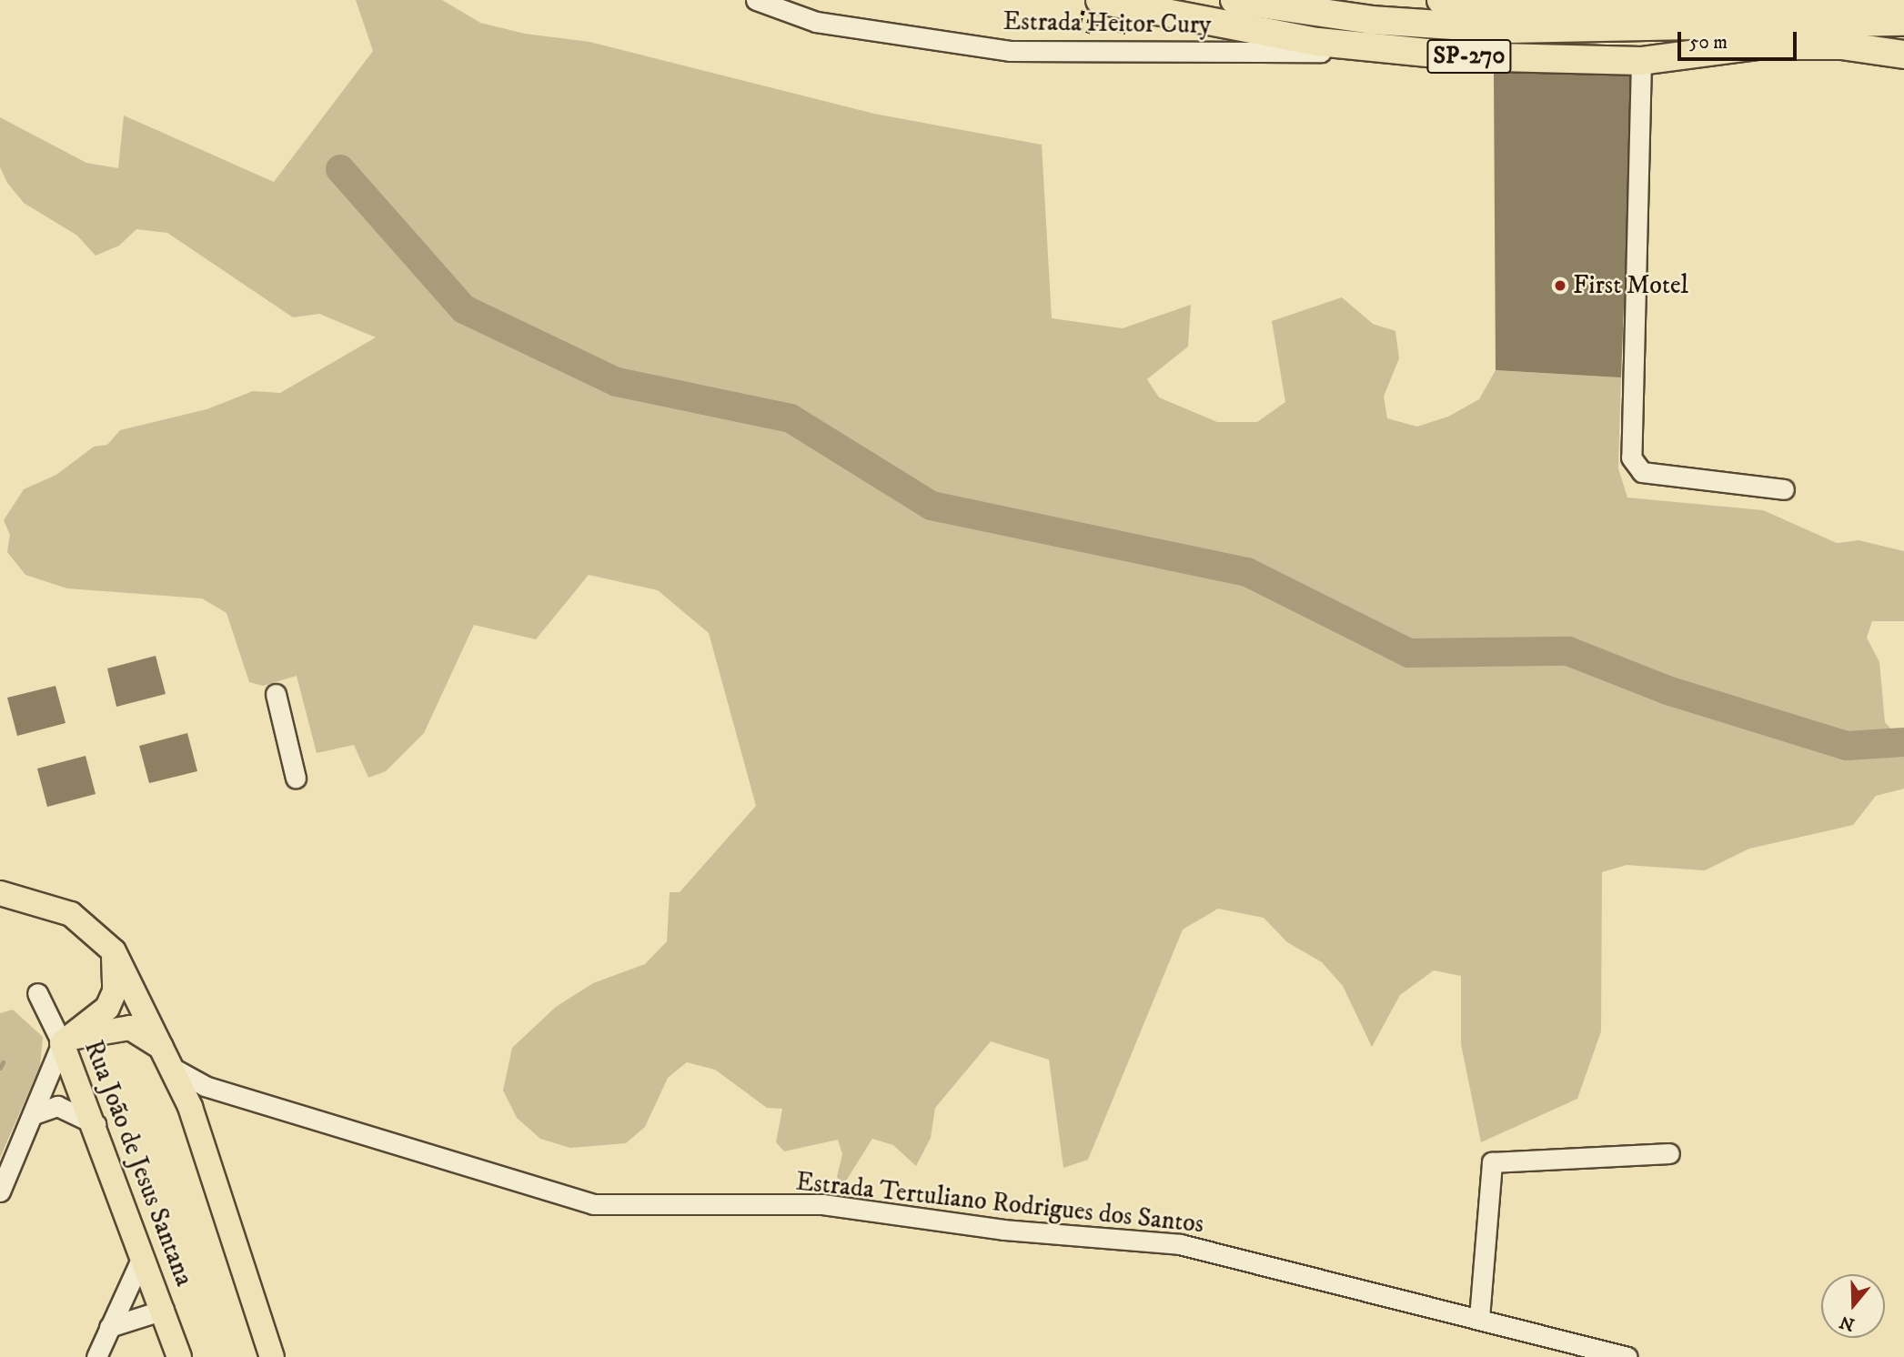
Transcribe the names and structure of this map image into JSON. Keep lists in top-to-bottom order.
{
  "streets": {
    "highway": ["SP-270"],
    "main road": ["Rua João de Jesus Santana"],
    "street": ["Estrada Heitor Cury", "Estrada Tertuliano Rodrigues dos Santos"]
  },
  "crossings": [
    ["Estrada Heitor Cury", "SP-270"]
  ],
  "places": ["First Motel"],
  "scale_bar": "50 m",
  "north": "bottom"
}
